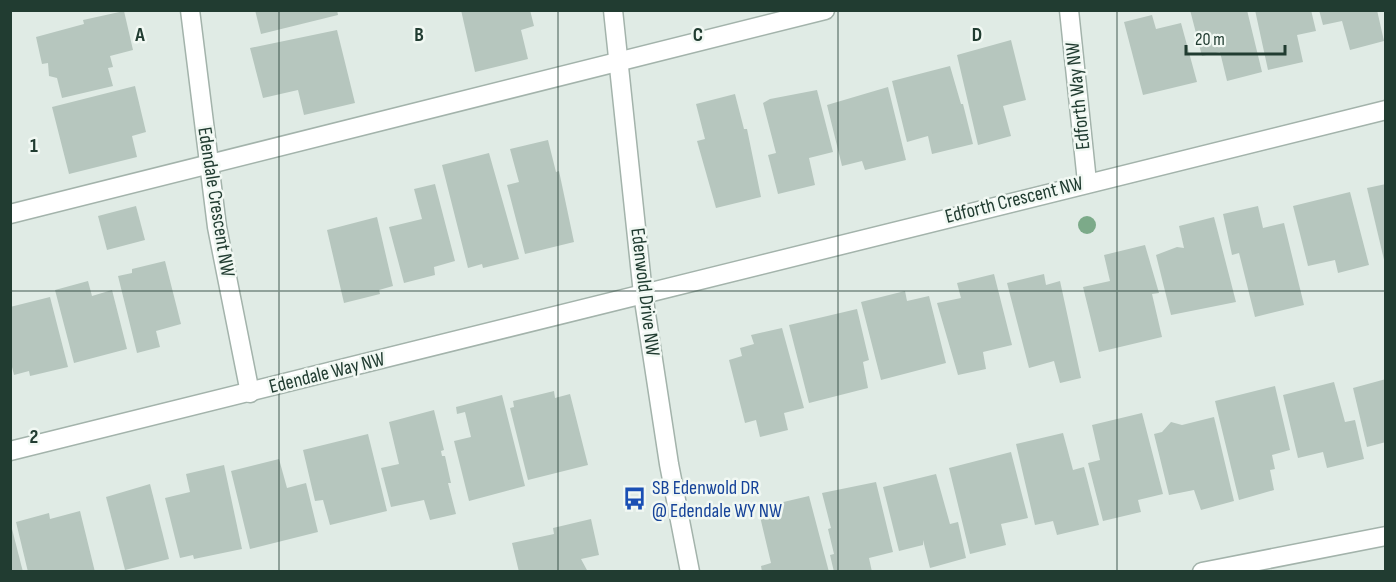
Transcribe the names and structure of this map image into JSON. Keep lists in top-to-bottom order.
{
  "streets": {
    "street": [
      "Edforth Way NW",
      "Edforth Crescent NW",
      "Edendale Crescent NW",
      "Edenwold Drive NW",
      "Edendale Way NW"
    ]
  },
  "crossings": [
    ["Edforth Way NW", "Edforth Crescent NW"],
    ["Edforth Crescent NW", "Edenwold Drive NW"],
    ["Edforth Crescent NW", "Edendale Way NW"],
    ["Edendale Crescent NW", "Edendale Way NW"],
    ["Edenwold Drive NW", "Edendale Way NW"]
  ],
  "places": {
    "bus stop": ["SB Edenwold DR @ Edendale WY NW"]
  },
  "scale_bar": "20 m",
  "grid": {
    "columns": [
      "A",
      "B",
      "C",
      "D"
    ],
    "rows": ["1", "2"]
  }
}
